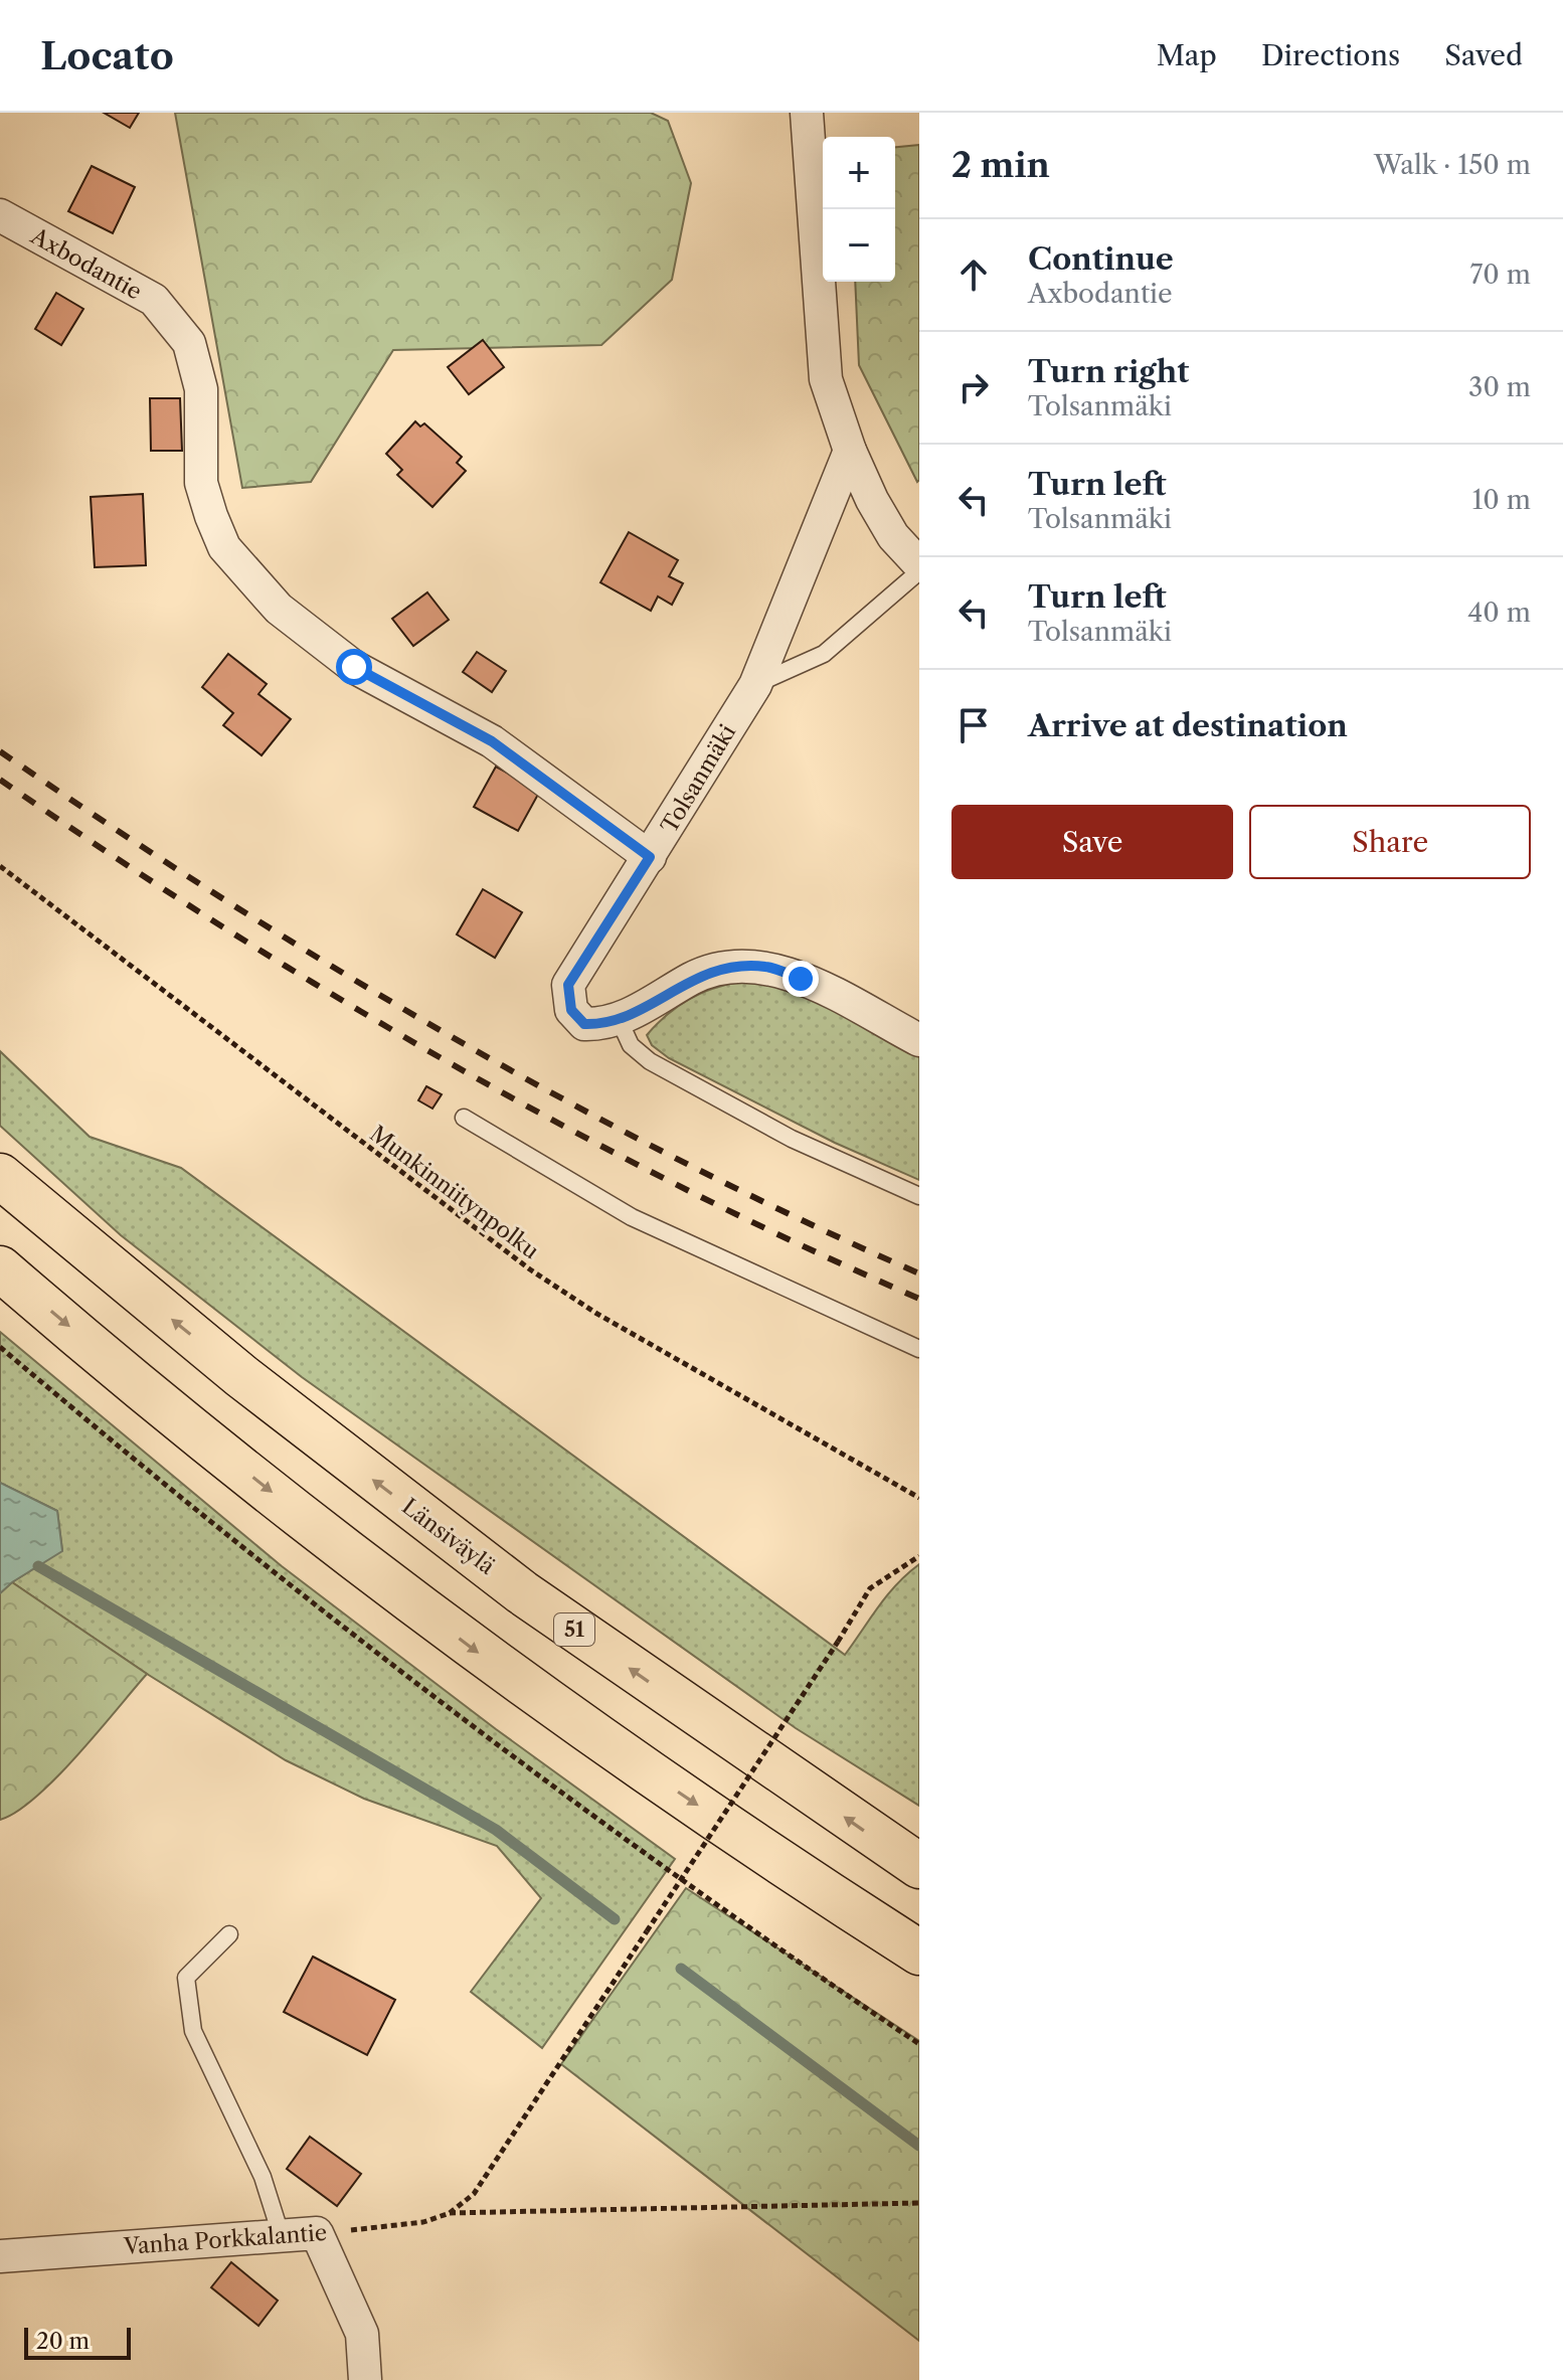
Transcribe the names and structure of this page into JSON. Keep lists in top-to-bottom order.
{
  "streets": {
    "highway": ["Länsiväylä", "51"],
    "street": ["Axbodantie", "Tolsanmäki", "Vanha Porkkalantie"],
    "path": ["Munkinniitynpolku"]
  },
  "crossings": [
    ["Axbodantie", "Tolsanmäki"]
  ],
  "scale_bar": "20 m",
  "page": {
    "header": "Locato",
    "nav": ["Map", "Directions", "Saved"],
    "heading": ["2 min", "Walk · 150 m"],
    "map_buttons": ["+", "−"],
    "list": [
      ["Continue", "Axbodantie", "70 m"],
      ["Turn right", "Tolsanmäki", "30 m"],
      ["Turn left", "Tolsanmäki", "10 m"],
      ["Turn left", "Tolsanmäki", "40 m"],
      "Arrive at destination"
    ],
    "buttons": ["Save", "Share"],
    "scale": "20 m"
  }
}
